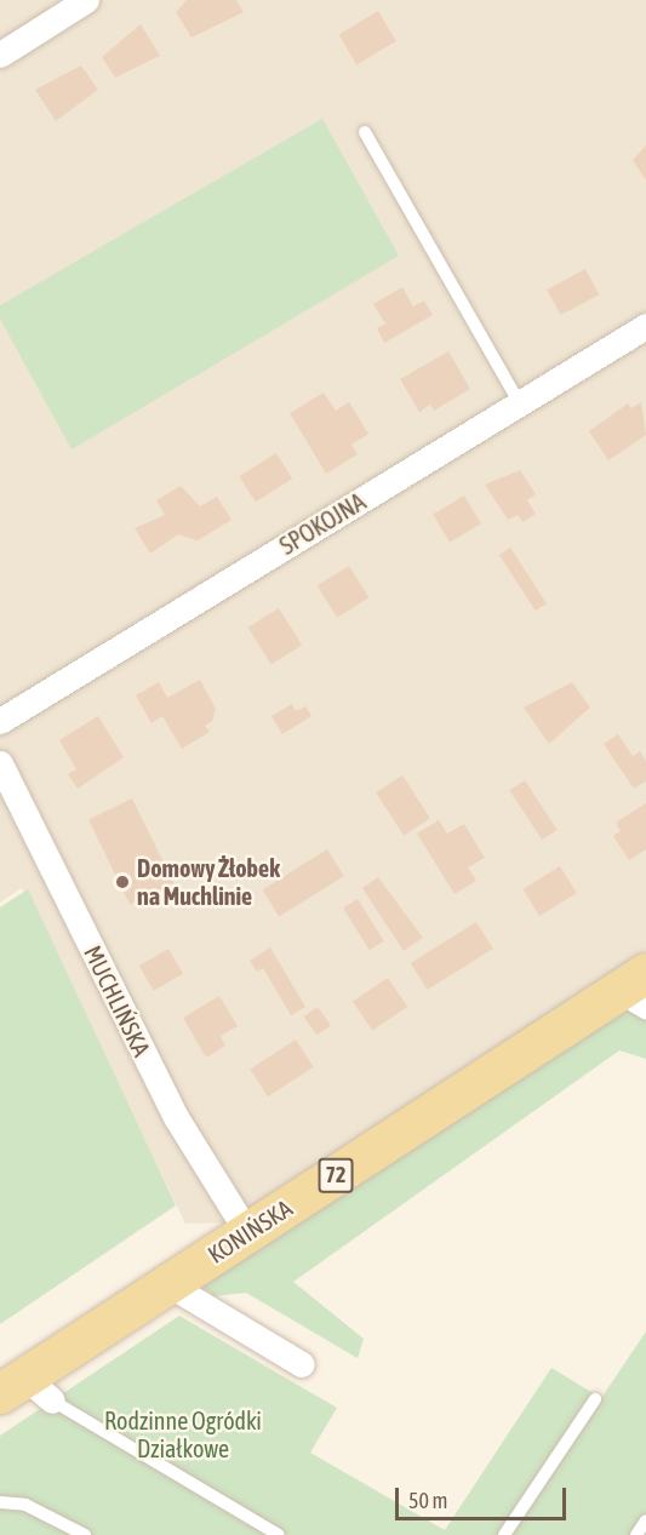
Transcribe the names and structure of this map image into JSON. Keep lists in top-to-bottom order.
{
  "streets": {
    "main road": ["72", "KONIŃSKA"],
    "street": ["SPOKOJNA", "MUCHLIŃSKA"]
  },
  "crossings": [
    ["MUCHLIŃSKA", "KONIŃSKA"]
  ],
  "parks": ["Rodzinne Ogródki Działkowe"],
  "places": ["Domowy Żłobek na Muchlinie"],
  "scale_bar": "50 m"
}
